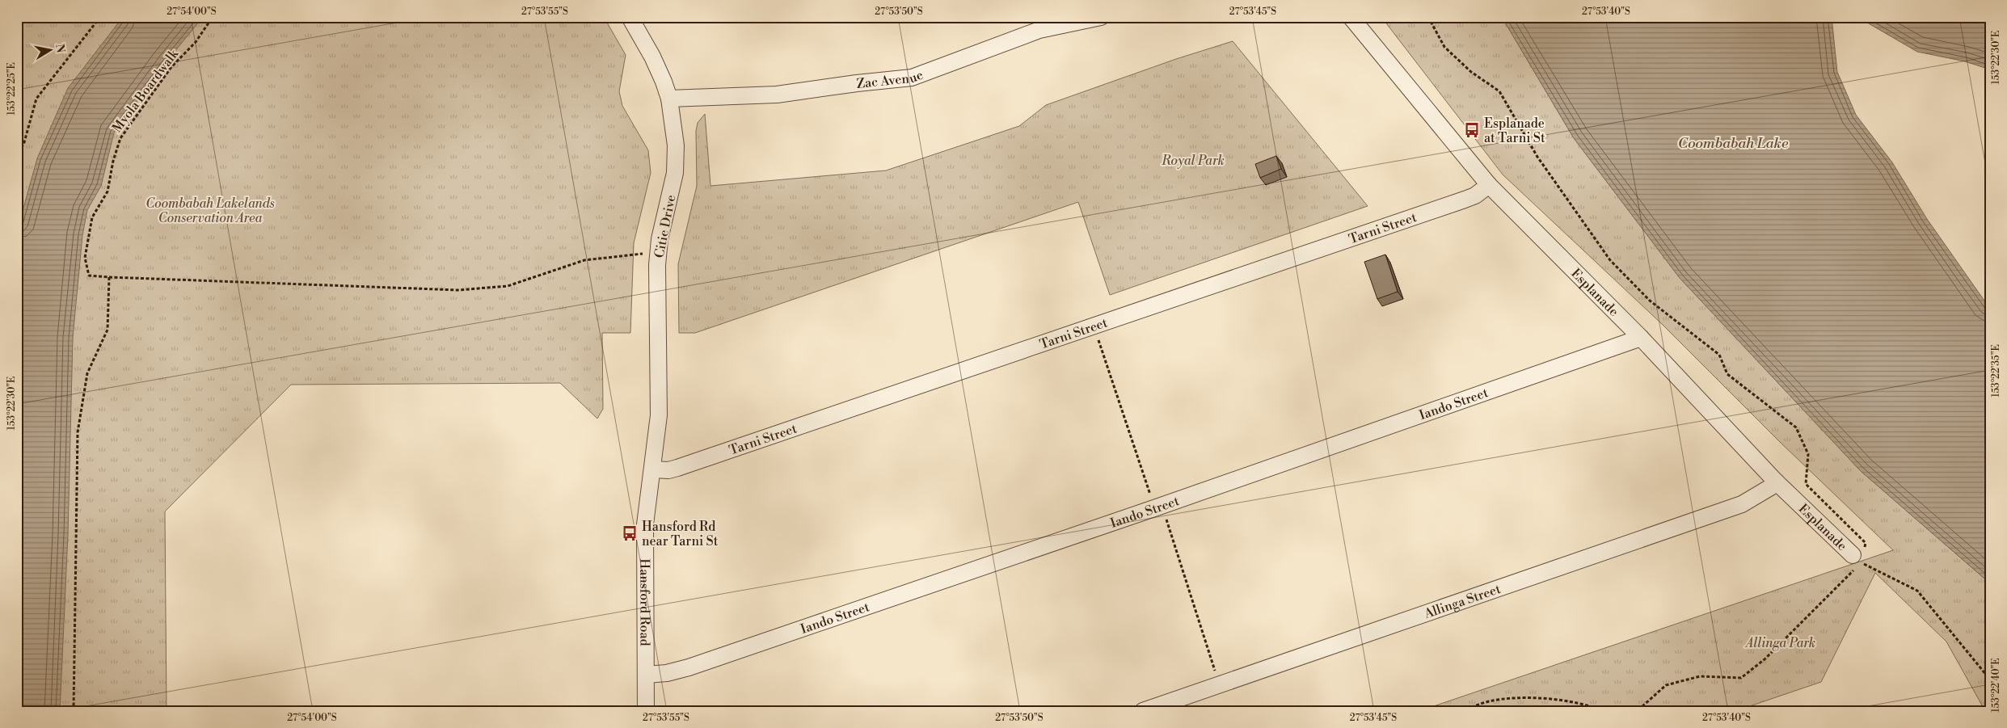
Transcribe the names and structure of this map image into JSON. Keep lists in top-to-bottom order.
{
  "streets": {
    "street": [
      "Zac Avenue",
      "Citie Drive",
      "Tarni Street",
      "Esplanade",
      "Iando Street",
      "Allinga Street",
      "Hansford Road"
    ],
    "path": ["Myola Boardwalk"]
  },
  "crossings": [
    ["Zac Avenue", "Citie Drive"],
    ["Citie Drive", "Tarni Street"],
    ["Citie Drive", "Hansford Road"],
    ["Tarni Street", "Esplanade"],
    ["Tarni Street", "Hansford Road"],
    ["Esplanade", "Iando Street"],
    ["Esplanade", "Allinga Street"],
    ["Iando Street", "Hansford Road"]
  ],
  "water": ["Coombabah Lake"],
  "parks": ["Royal Park", "Coombabah Lakelands Conservation Area", "Allinga Park"],
  "places": {
    "bus stop": ["Esplanade at Tarni St", "Hansford Rd near Tarni St"]
  },
  "north": "right",
  "coordinates": [
    "27°54'00\"S",
    "27°53'55\"S",
    "27°53'50\"S",
    "27°53'45\"S",
    "27°53'40\"S",
    "153°22'30\"E",
    "153°22'25\"E",
    "153°22'35\"E",
    "153°22'40\"E"
  ]
}
